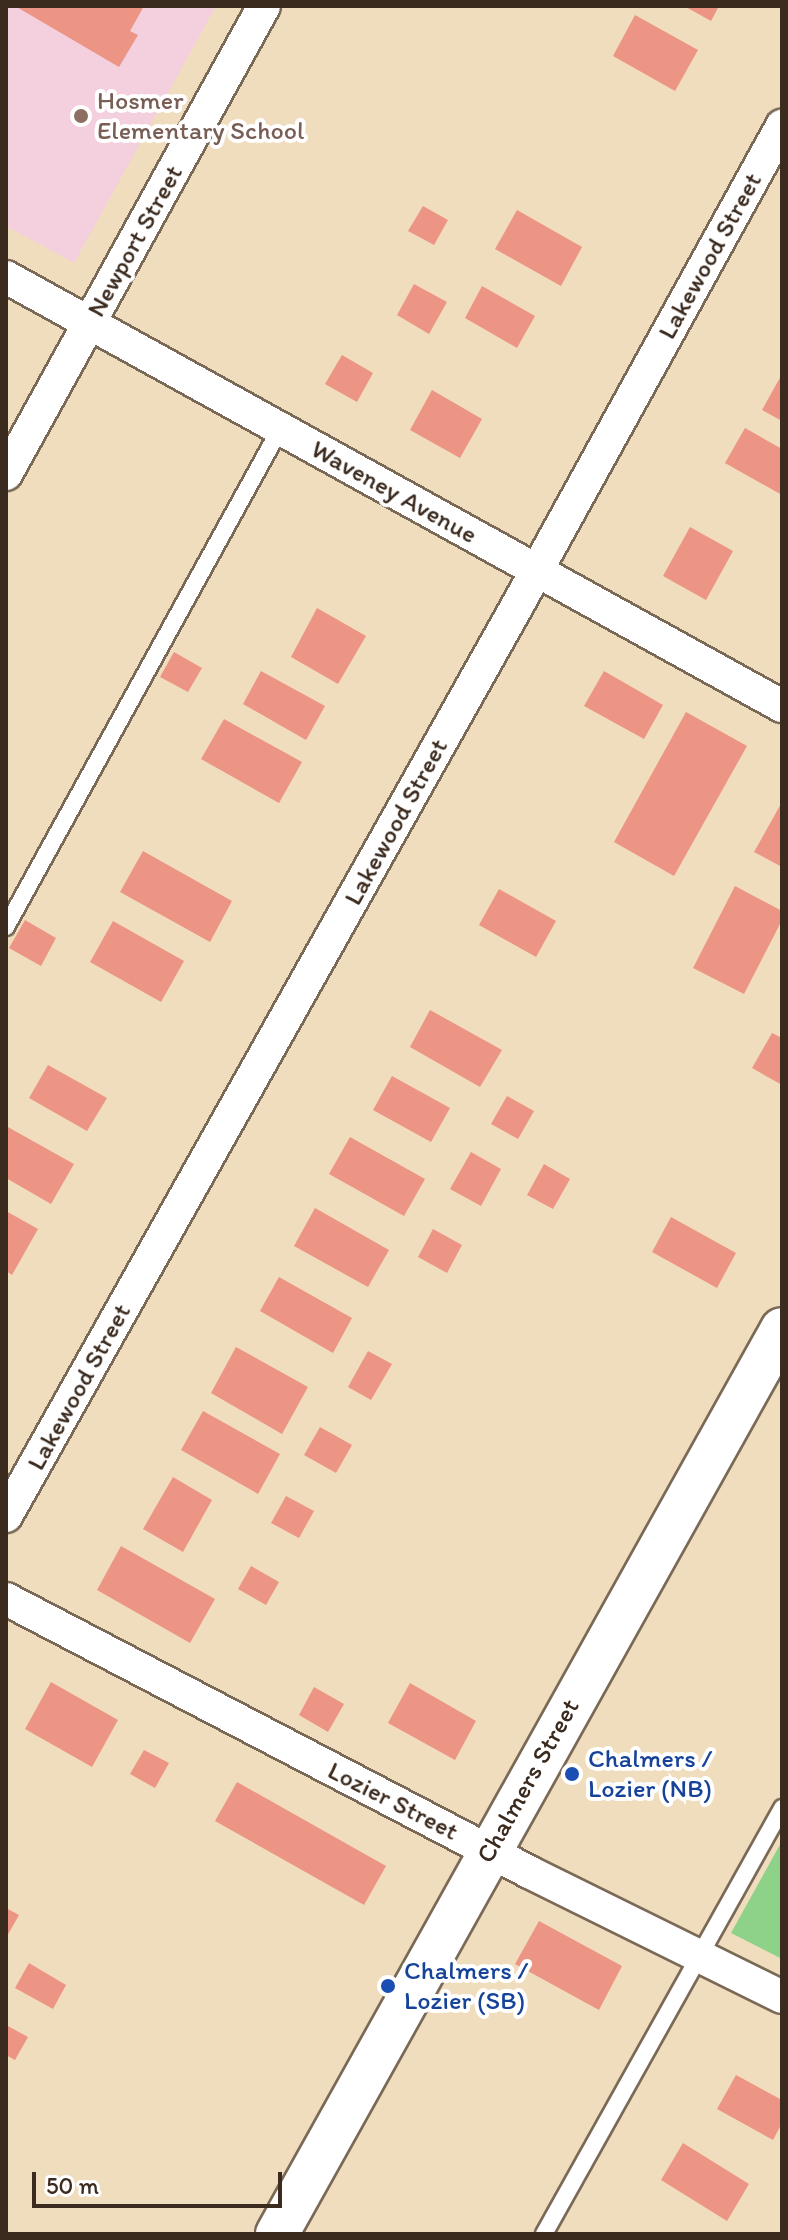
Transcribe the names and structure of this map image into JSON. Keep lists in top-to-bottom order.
{
  "streets": {
    "street": [
      "Newport Street",
      "Lakewood Street",
      "Waveney Avenue",
      "Chalmers Street",
      "Lozier Street"
    ]
  },
  "crossings": [
    ["Newport Street", "Waveney Avenue"],
    ["Lakewood Street", "Waveney Avenue"],
    ["Chalmers Street", "Lozier Street"]
  ],
  "places": ["Hosmer Elementary School", "Chalmers / Lozier (NB)", "Chalmers / Lozier (SB)"],
  "scale_bar": "50 m"
}
